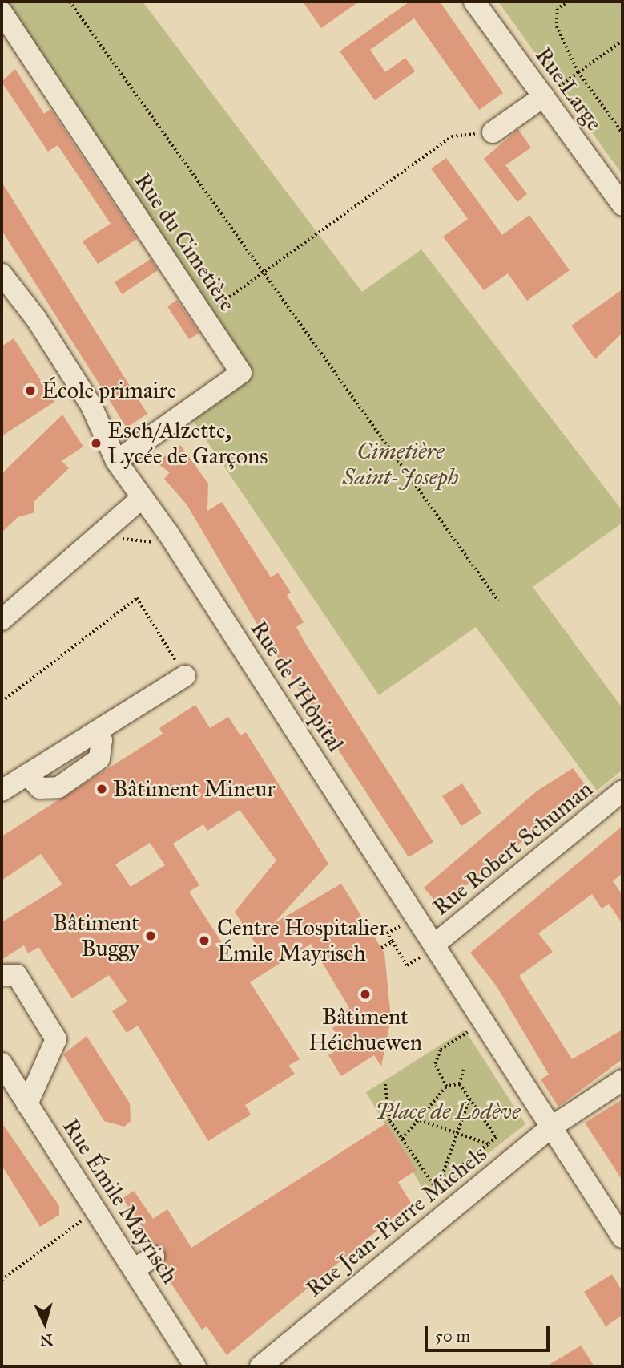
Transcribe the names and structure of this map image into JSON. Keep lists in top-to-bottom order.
{
  "streets": {
    "street": [
      "Rue Large",
      "Rue du Cimetière",
      "Rue de l'Hôpital",
      "Rue Robert Schuman",
      "Rue Émile Mayrisch",
      "Rue Jean-Pierre Michels"
    ]
  },
  "crossings": [
    ["Rue du Cimetière", "Rue de l'Hôpital"],
    ["Rue de l'Hôpital", "Rue Robert Schuman"],
    ["Rue de l'Hôpital", "Rue Jean-Pierre Michels"]
  ],
  "parks": ["Cimetière Saint-Joseph", "Place de Lodève"],
  "places": [
    "École primaire",
    "Esch/Alzette, Lycée de Garçons",
    "Bâtiment Mineur",
    "Bâtiment Buggy",
    "Centre Hospitalier Émile Mayrisch",
    "Bâtiment Héichuewen"
  ],
  "scale_bar": "50 m",
  "north": "bottom"
}
